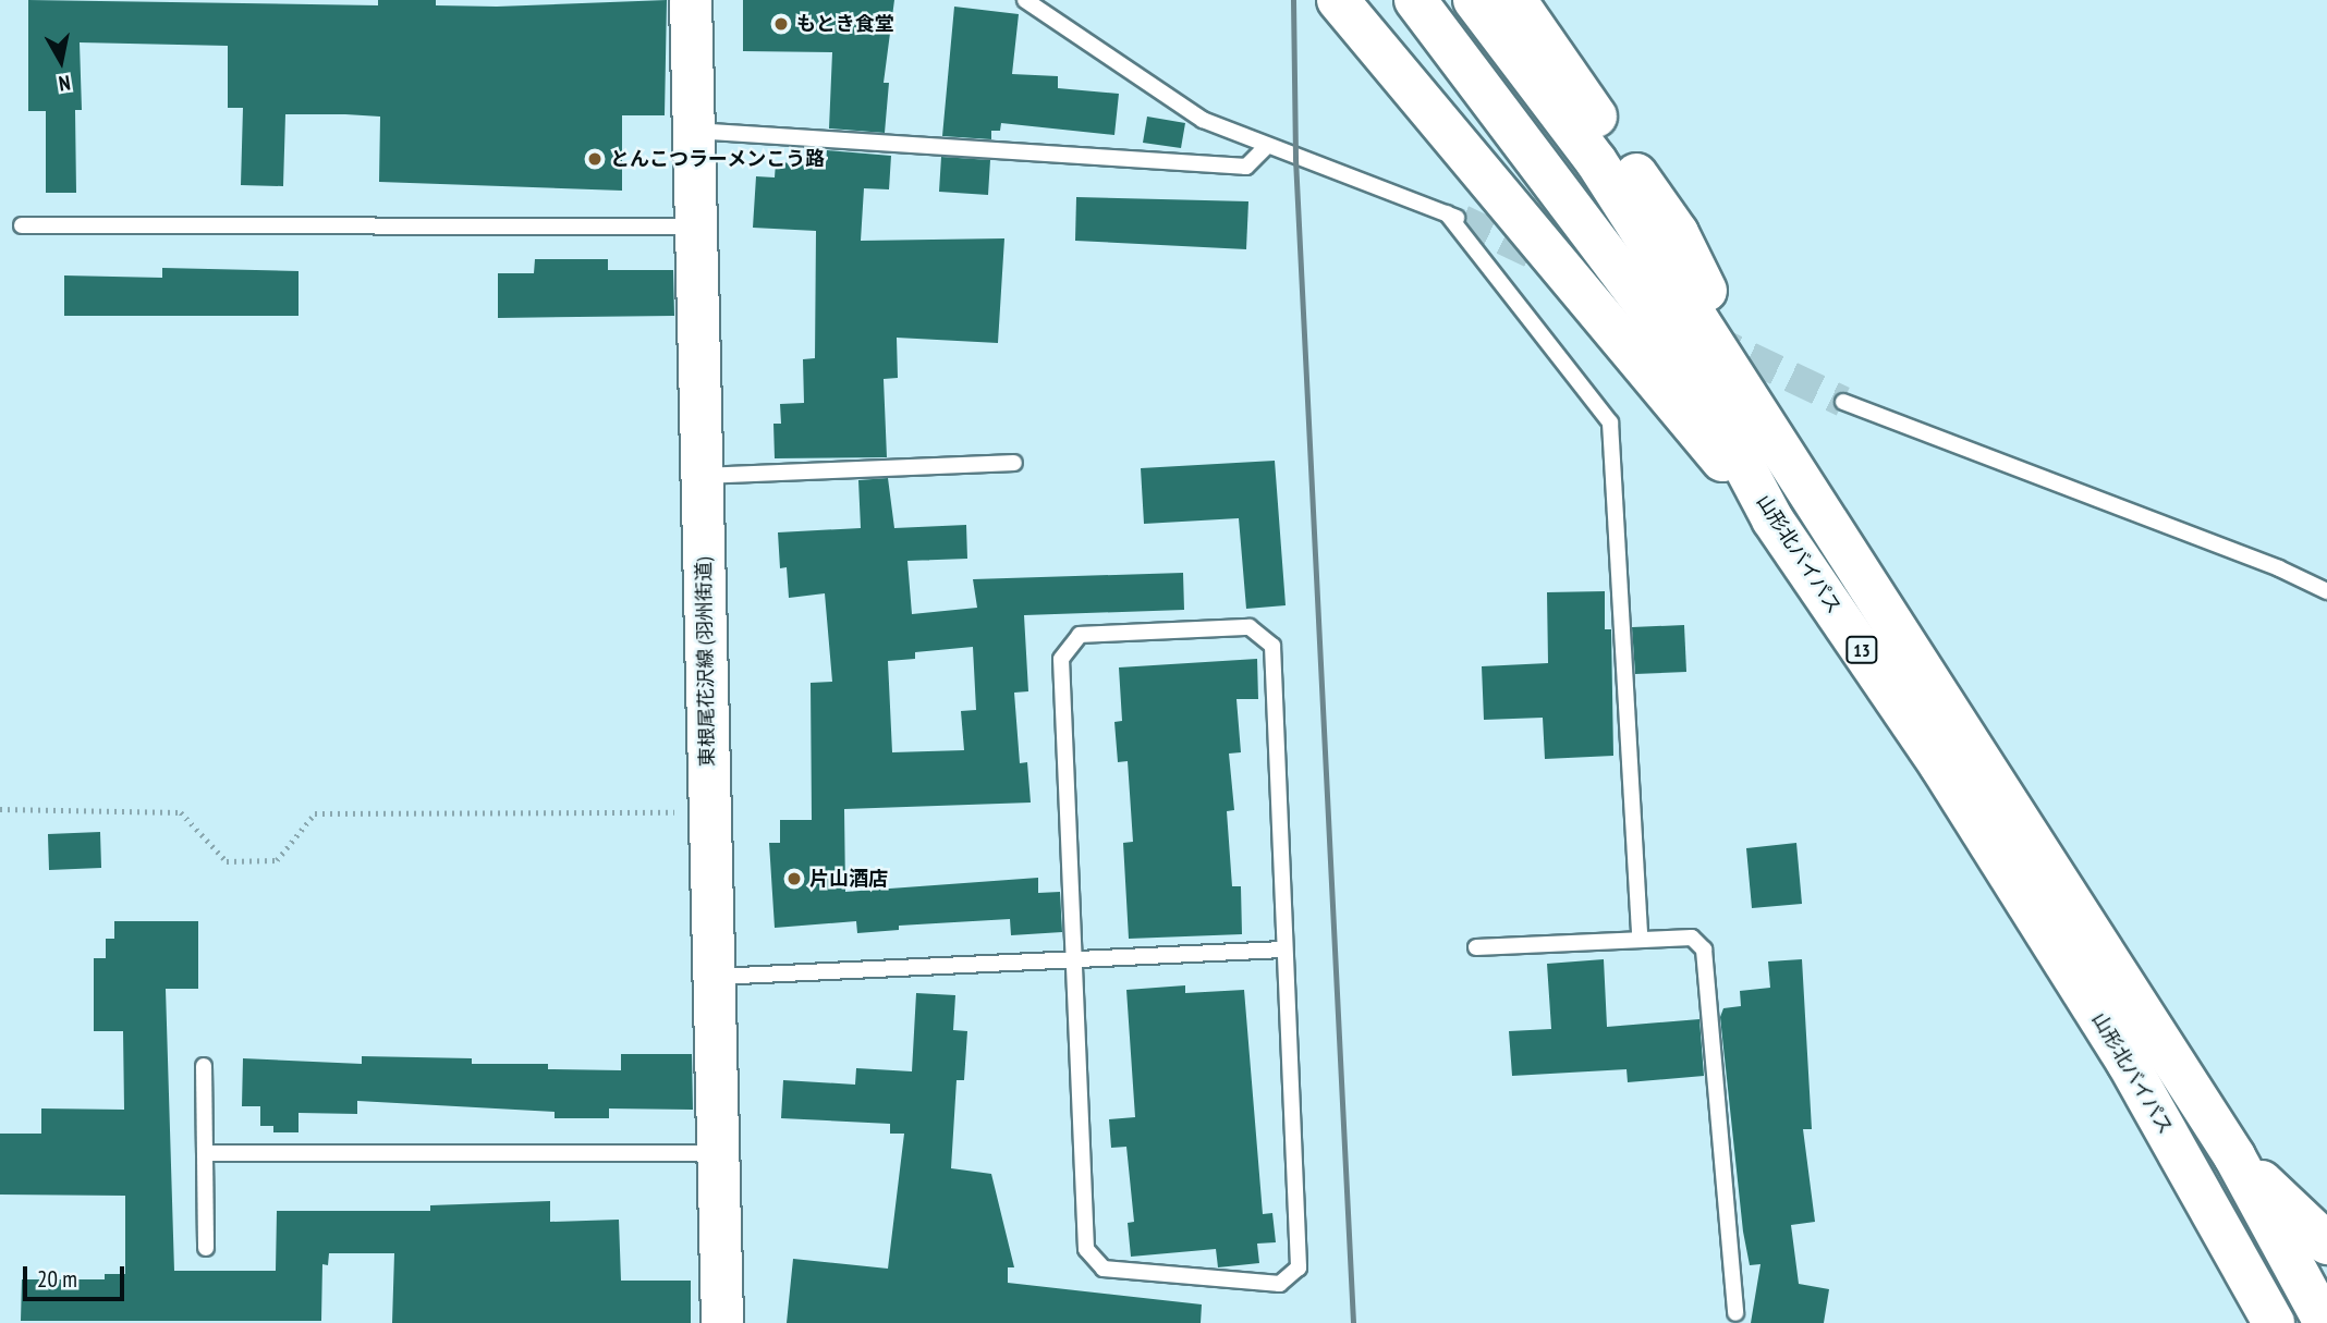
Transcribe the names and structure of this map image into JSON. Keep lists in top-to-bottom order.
{
  "streets": {
    "main road": ["山形北バイパス", "13", "東根尾花沢線 (羽州街道)"]
  },
  "places": ["もとき食堂", "とんこつラーメンこう路", "片山酒店"],
  "scale_bar": "20 m",
  "north": "bottom"
}
